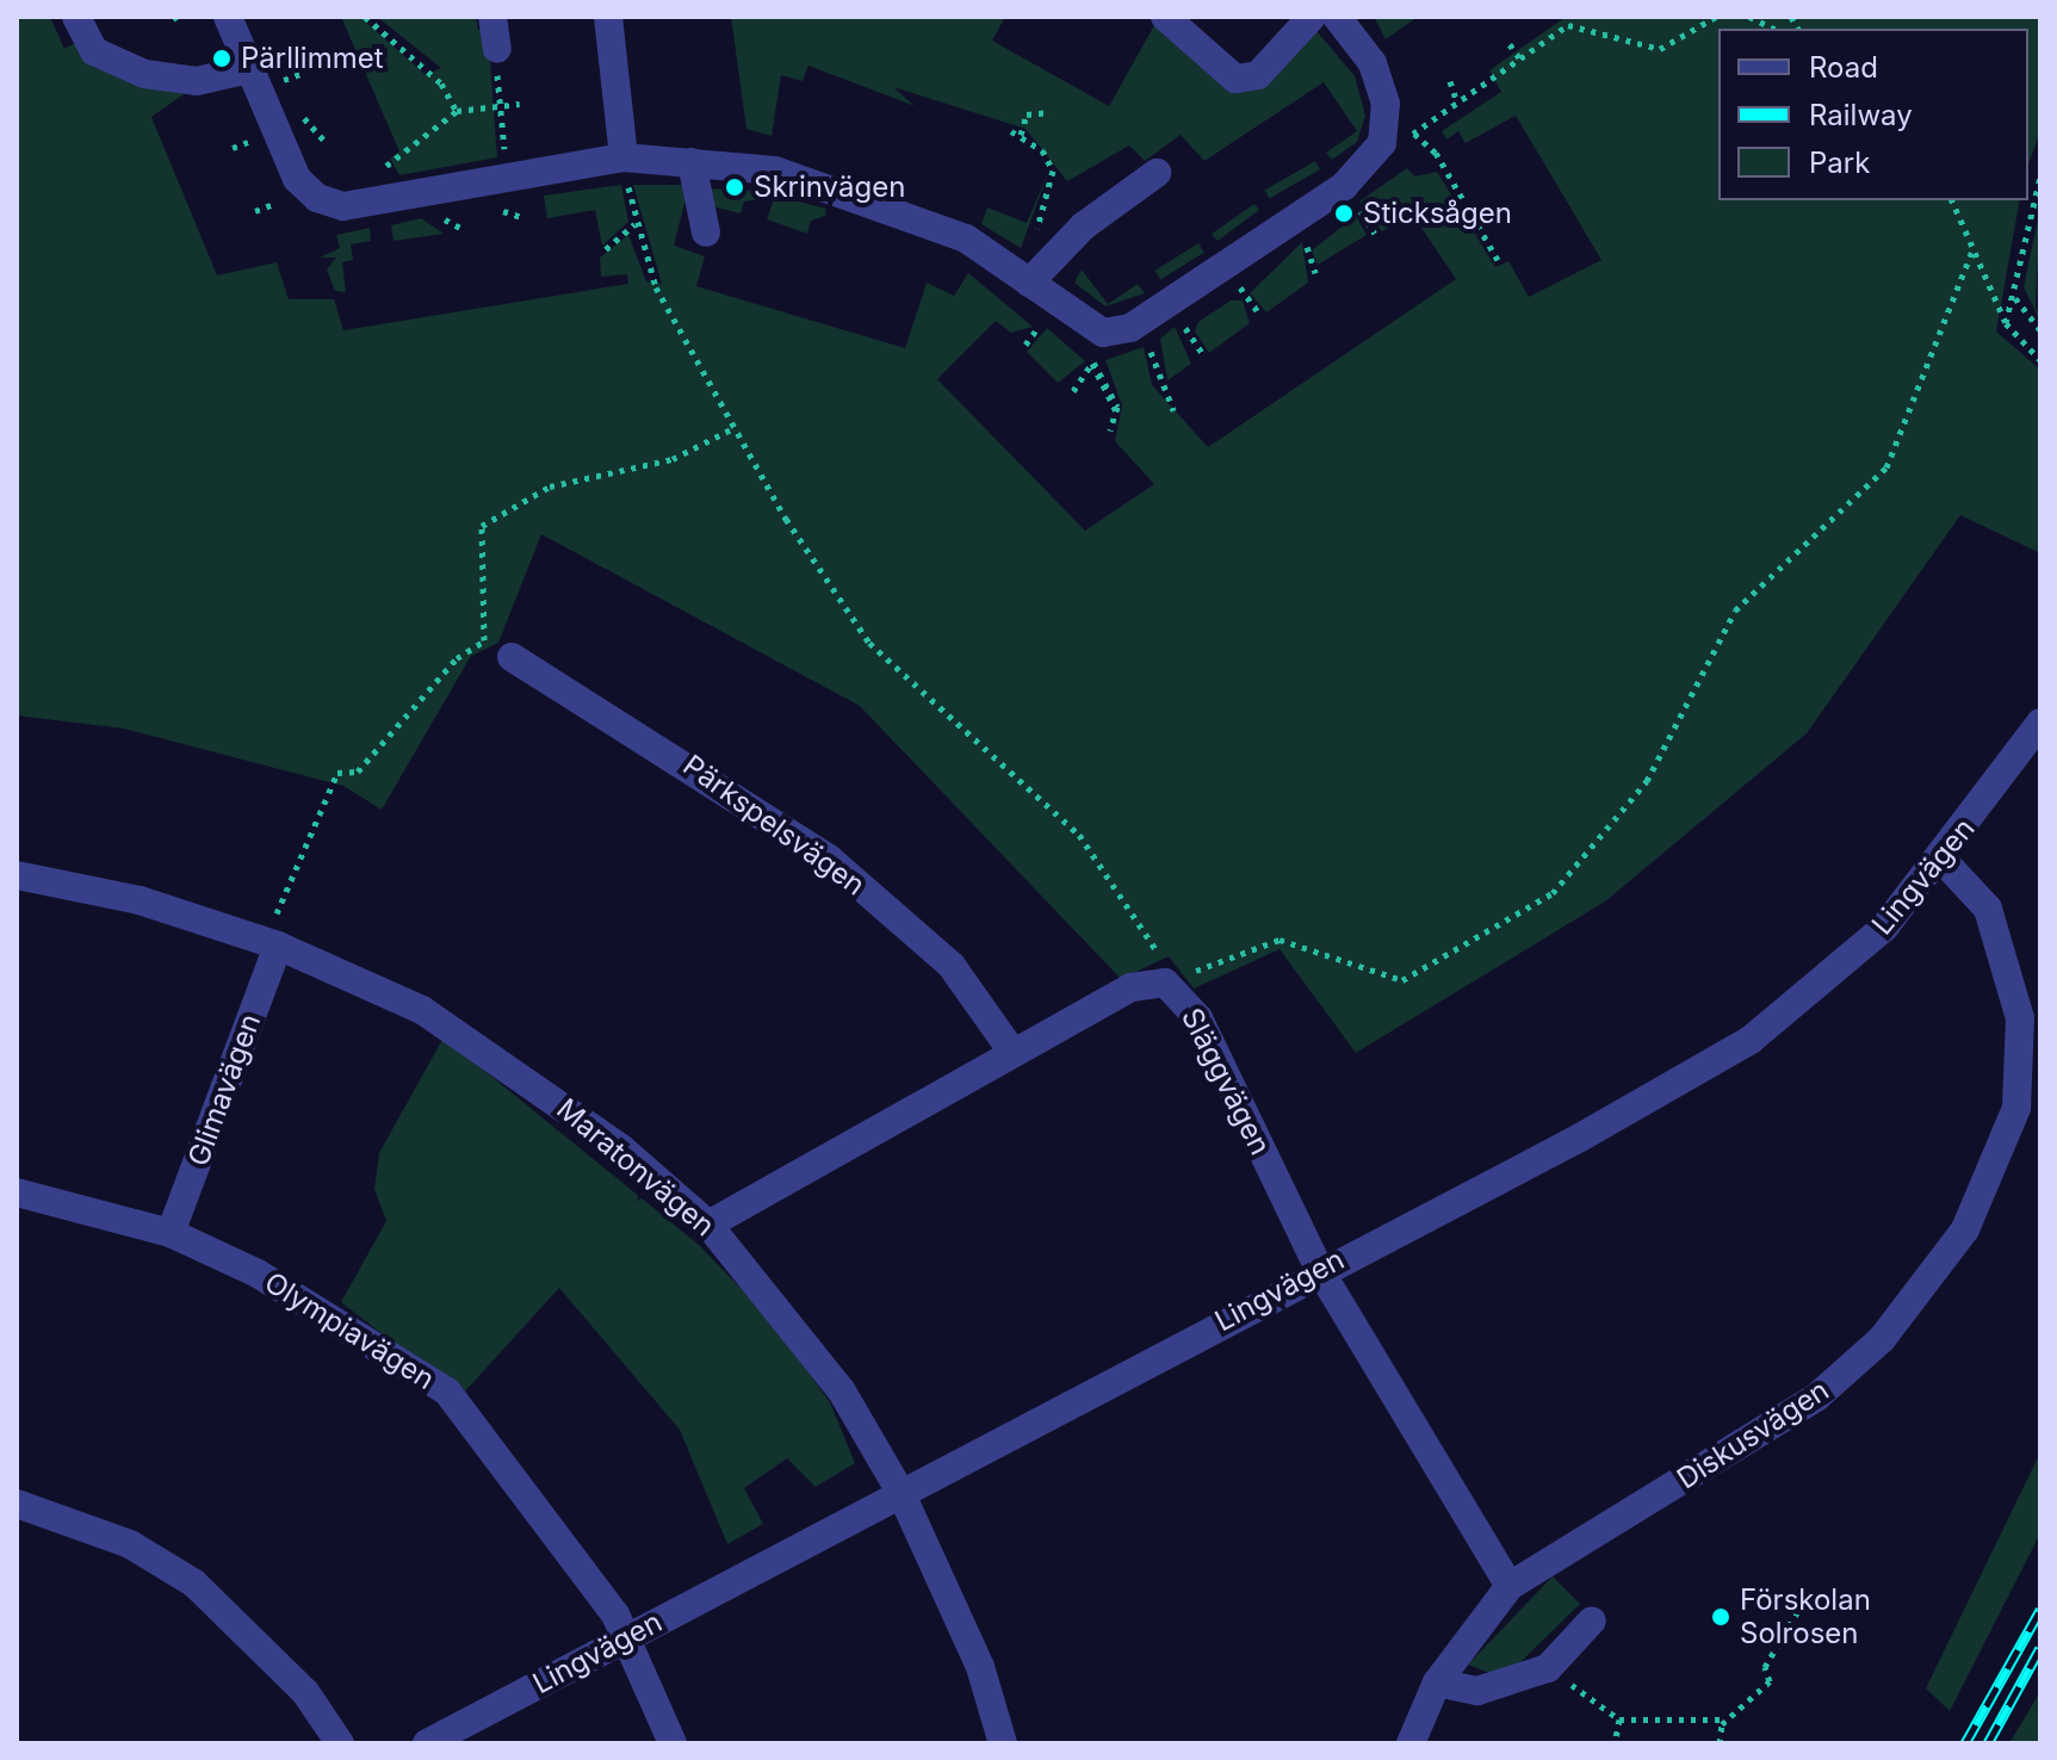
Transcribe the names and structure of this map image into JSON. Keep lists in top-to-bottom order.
{
  "streets": {
    "street": [
      "Pärkspelsvägen",
      "Lingvägen",
      "Släggvägen",
      "Glimavägen",
      "Maratonvägen",
      "Olympiavägen",
      "Diskusvägen"
    ]
  },
  "crossings": [
    ["Pärkspelsvägen", "Släggvägen"],
    ["Lingvägen", "Släggvägen"],
    ["Lingvägen", "Maratonvägen"],
    ["Lingvägen", "Olympiavägen"],
    ["Lingvägen", "Diskusvägen"],
    ["Släggvägen", "Maratonvägen"],
    ["Släggvägen", "Diskusvägen"],
    ["Glimavägen", "Maratonvägen"],
    ["Glimavägen", "Olympiavägen"]
  ],
  "places": [
    "Pärllimmet",
    "Skrinvägen",
    "Sticksågen",
    "Förskolan Solrosen"
  ],
  "legend": ["Road", "Railway", "Park"]
}
